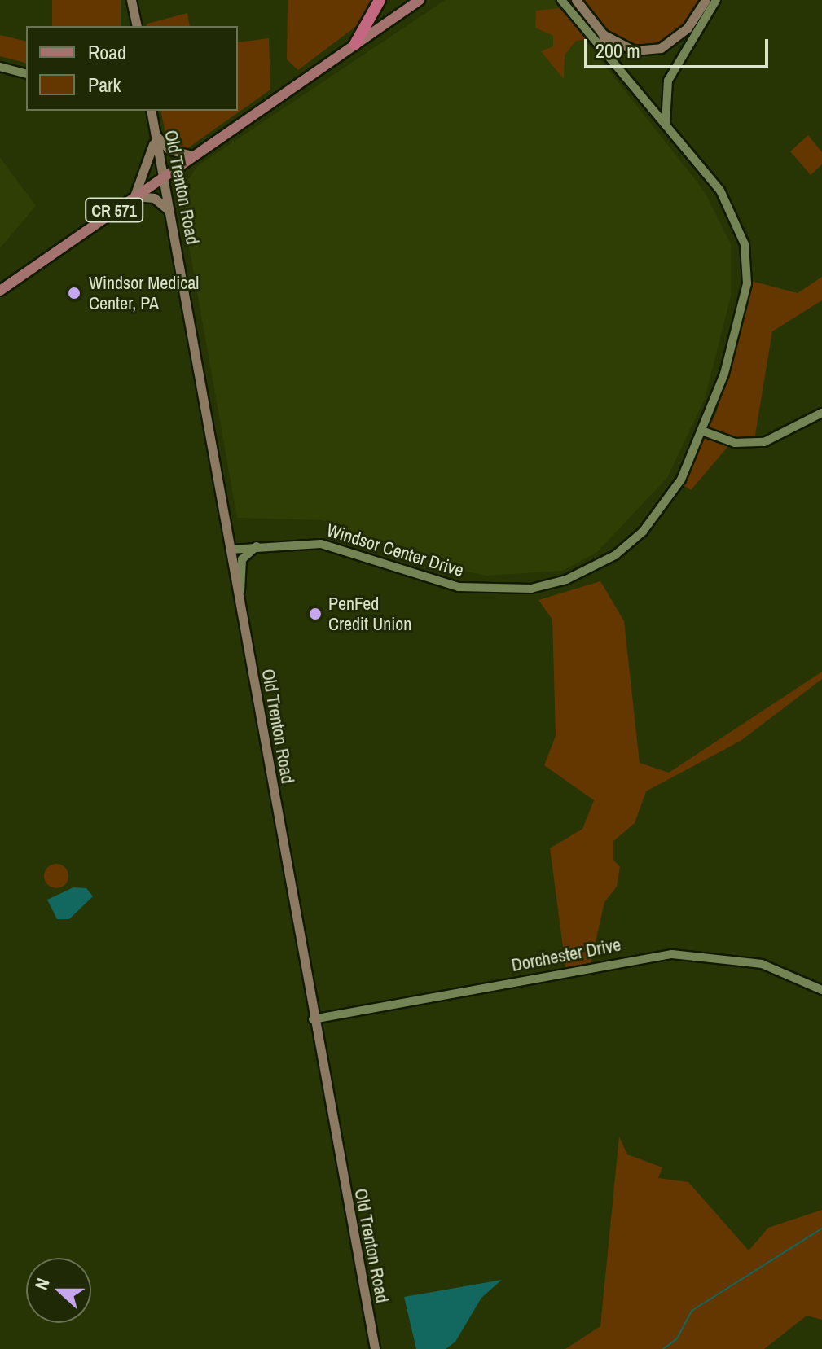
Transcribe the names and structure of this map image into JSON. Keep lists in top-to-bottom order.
{
  "streets": {
    "main road": ["Old Trenton Road", "CR 571"],
    "street": ["Windsor Center Drive", "Dorchester Drive"]
  },
  "crossings": [
    ["Old Trenton Road", "CR 571"],
    ["Old Trenton Road", "Windsor Center Drive"],
    ["Old Trenton Road", "Dorchester Drive"]
  ],
  "places": ["Windsor Medical Center, PA", "PenFed Credit Union"],
  "legend": ["Road", "Park"],
  "scale_bar": "200 m",
  "north": "left"
}
